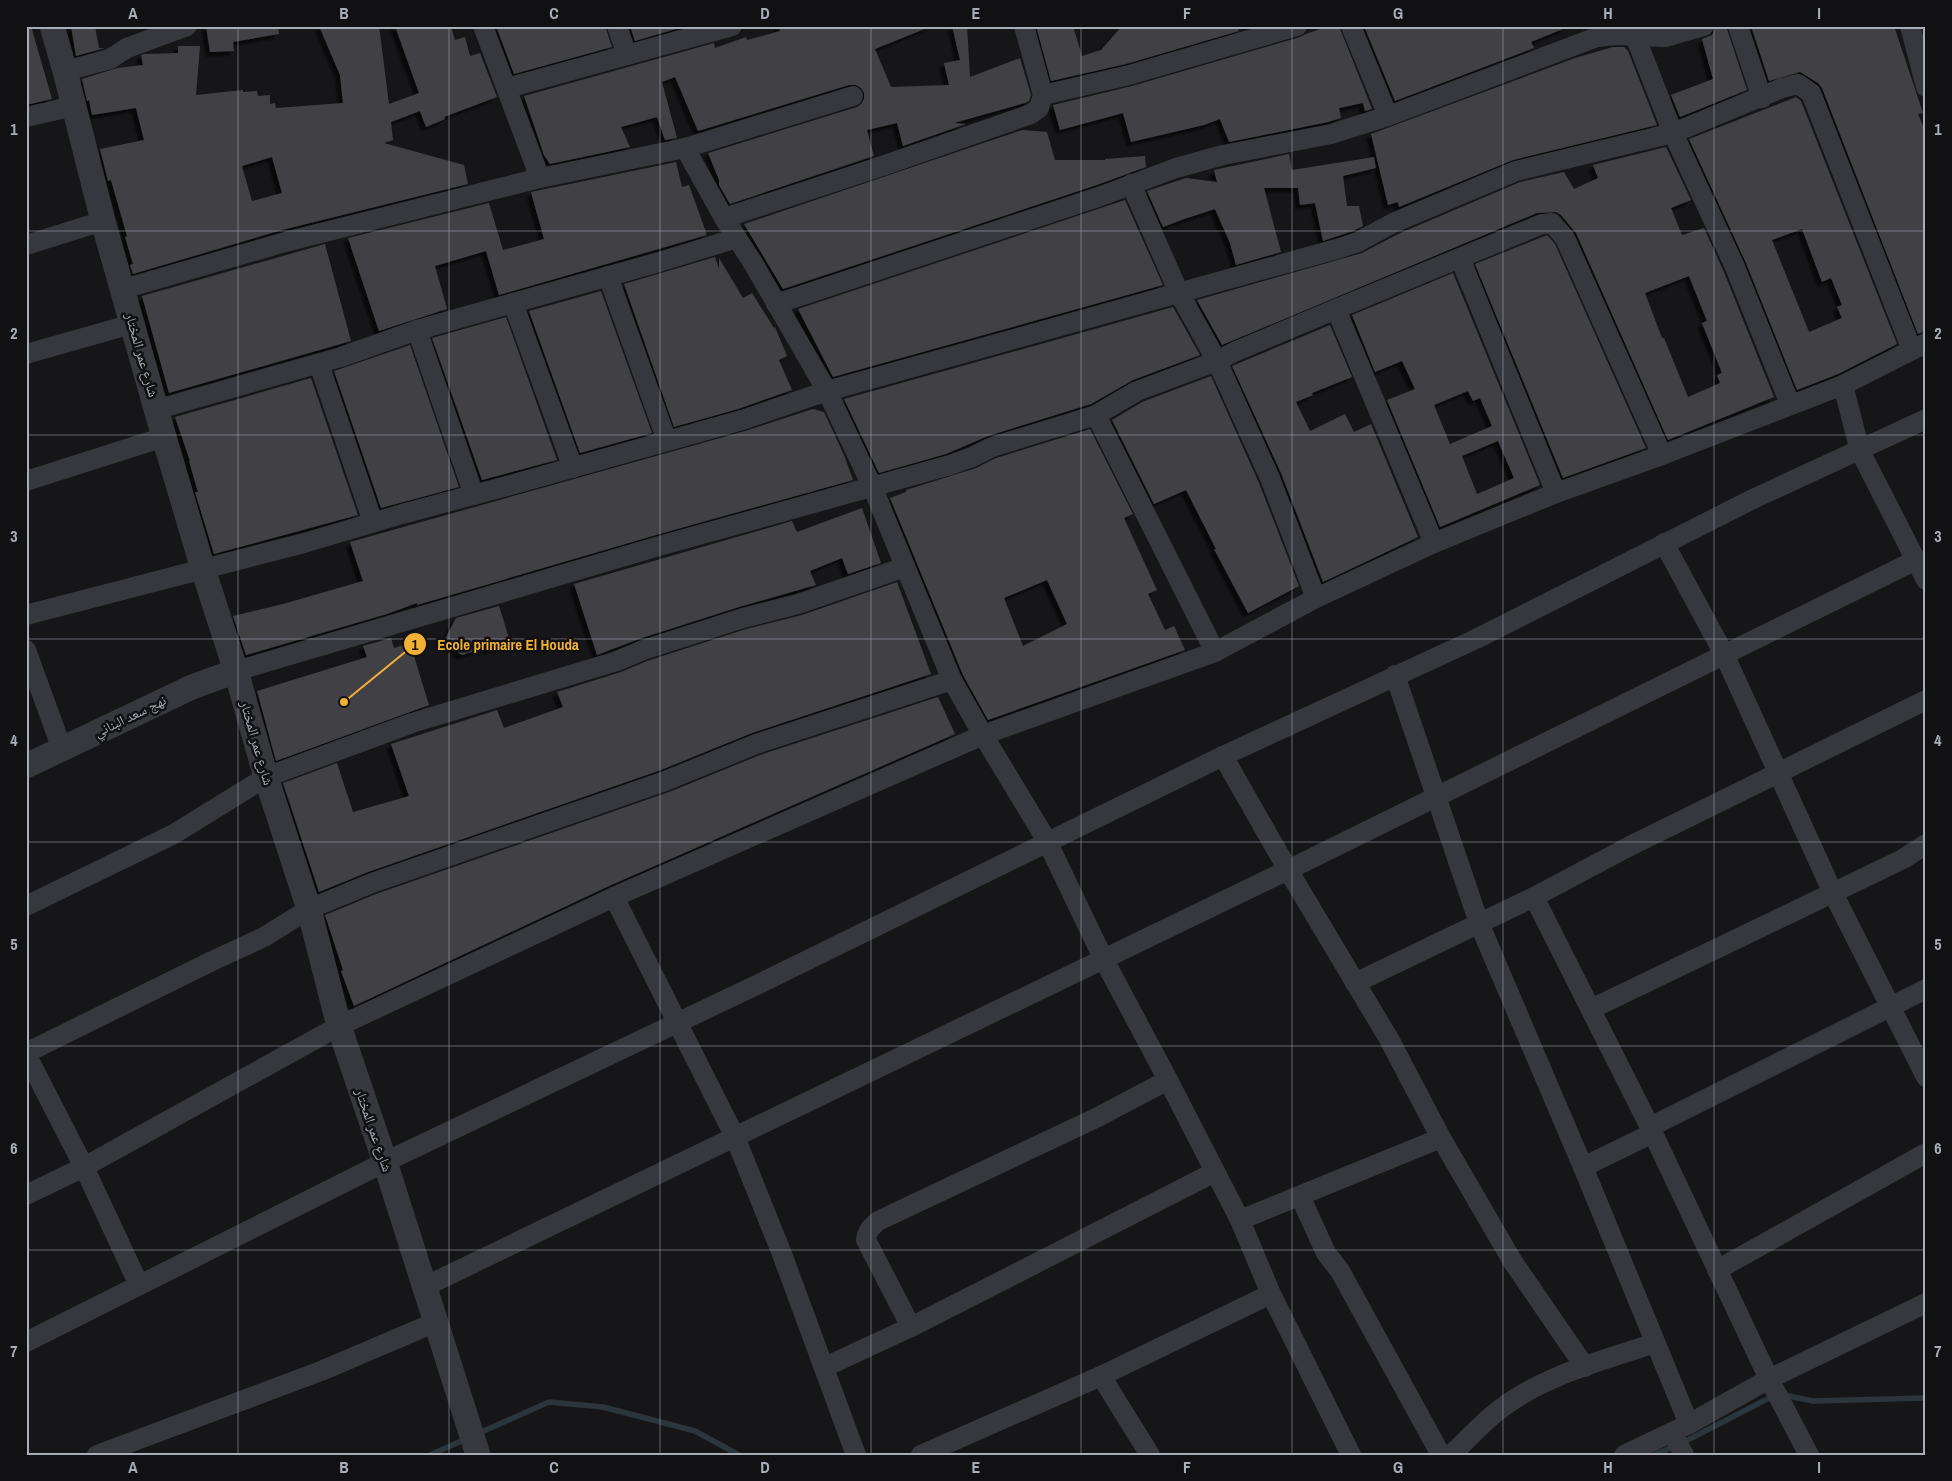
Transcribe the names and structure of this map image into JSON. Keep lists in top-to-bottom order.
{
  "streets": {
    "street": ["شارع عمر المختار", "نهج سعد البناني"]
  },
  "crossings": [
    ["شارع عمر المختار", "نهج سعد البناني"]
  ],
  "places": ["Ecole primaire El Houda"],
  "grid": {
    "columns": [
      "A",
      "B",
      "C",
      "D",
      "E",
      "F",
      "G",
      "H",
      "I"
    ],
    "rows": [
      "1",
      "2",
      "3",
      "4",
      "5",
      "6",
      "7"
    ]
  }
}
